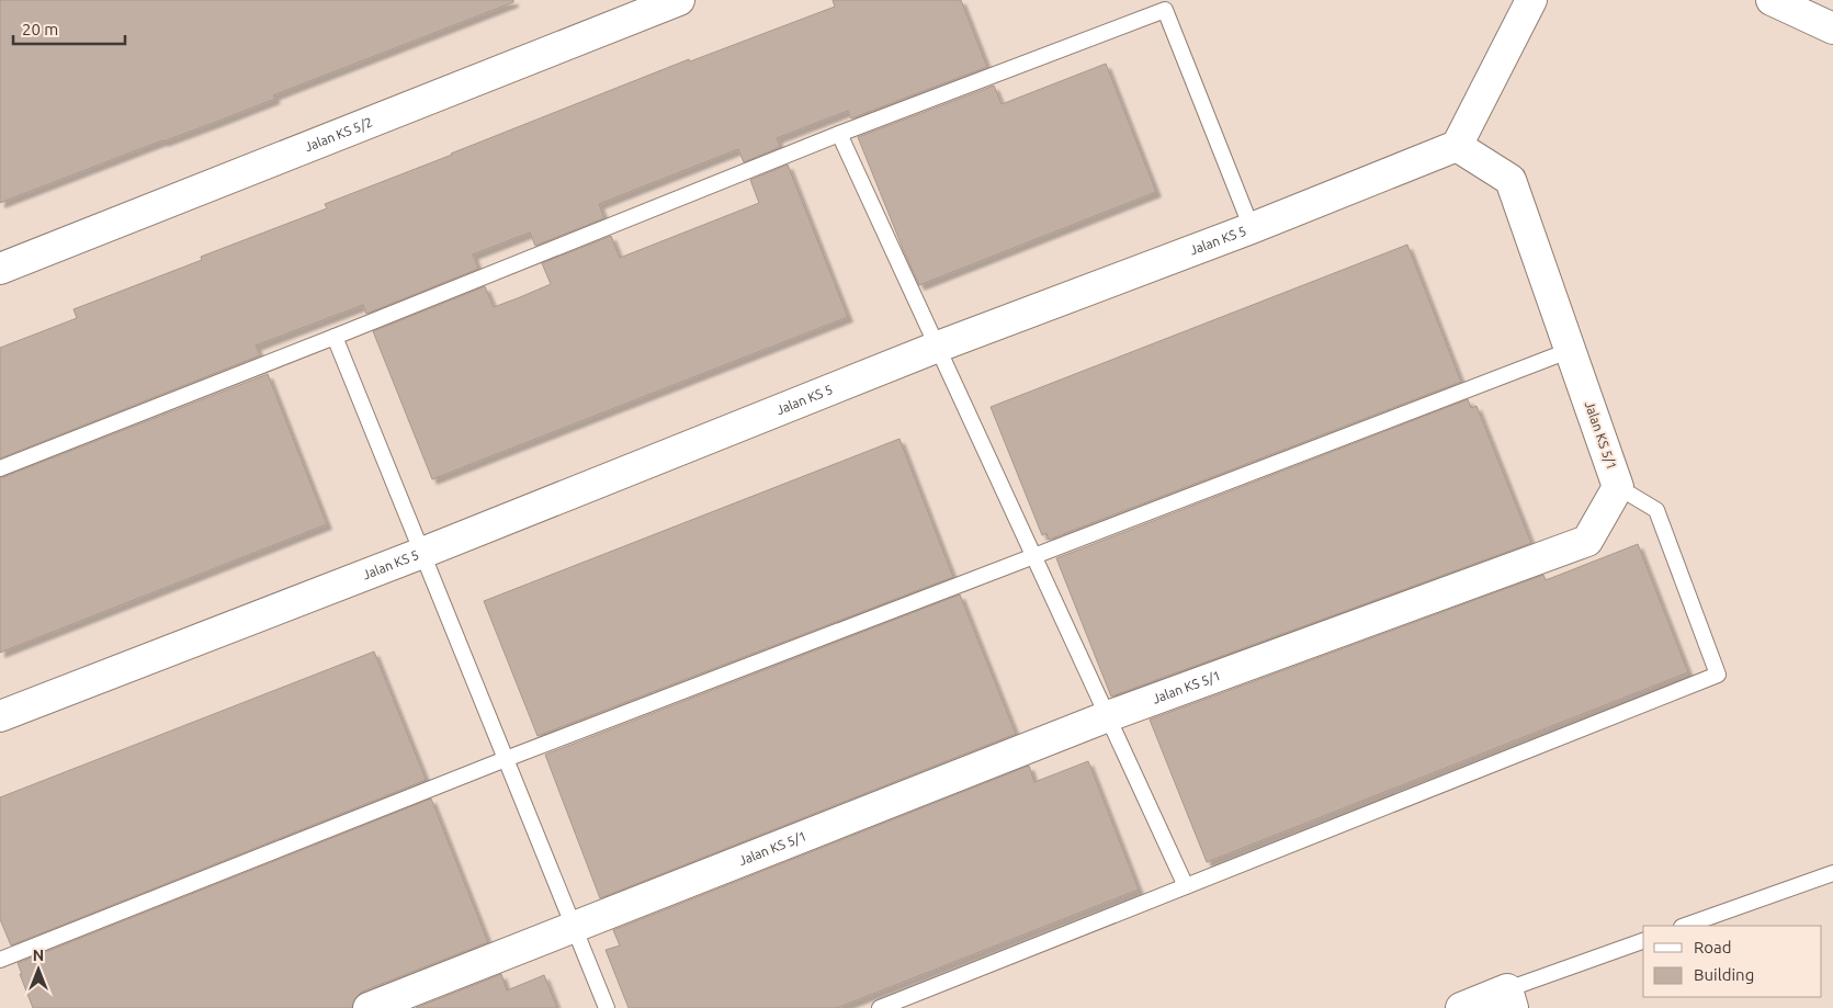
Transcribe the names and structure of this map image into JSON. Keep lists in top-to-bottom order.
{
  "streets": {
    "street": ["Jalan KS 5/2", "Jalan KS 5", "Jalan KS 5/1"]
  },
  "crossings": [
    ["Jalan KS 5", "Jalan KS 5/1"]
  ],
  "legend": ["Road", "Building"],
  "scale_bar": "20 m",
  "north": "top"
}
